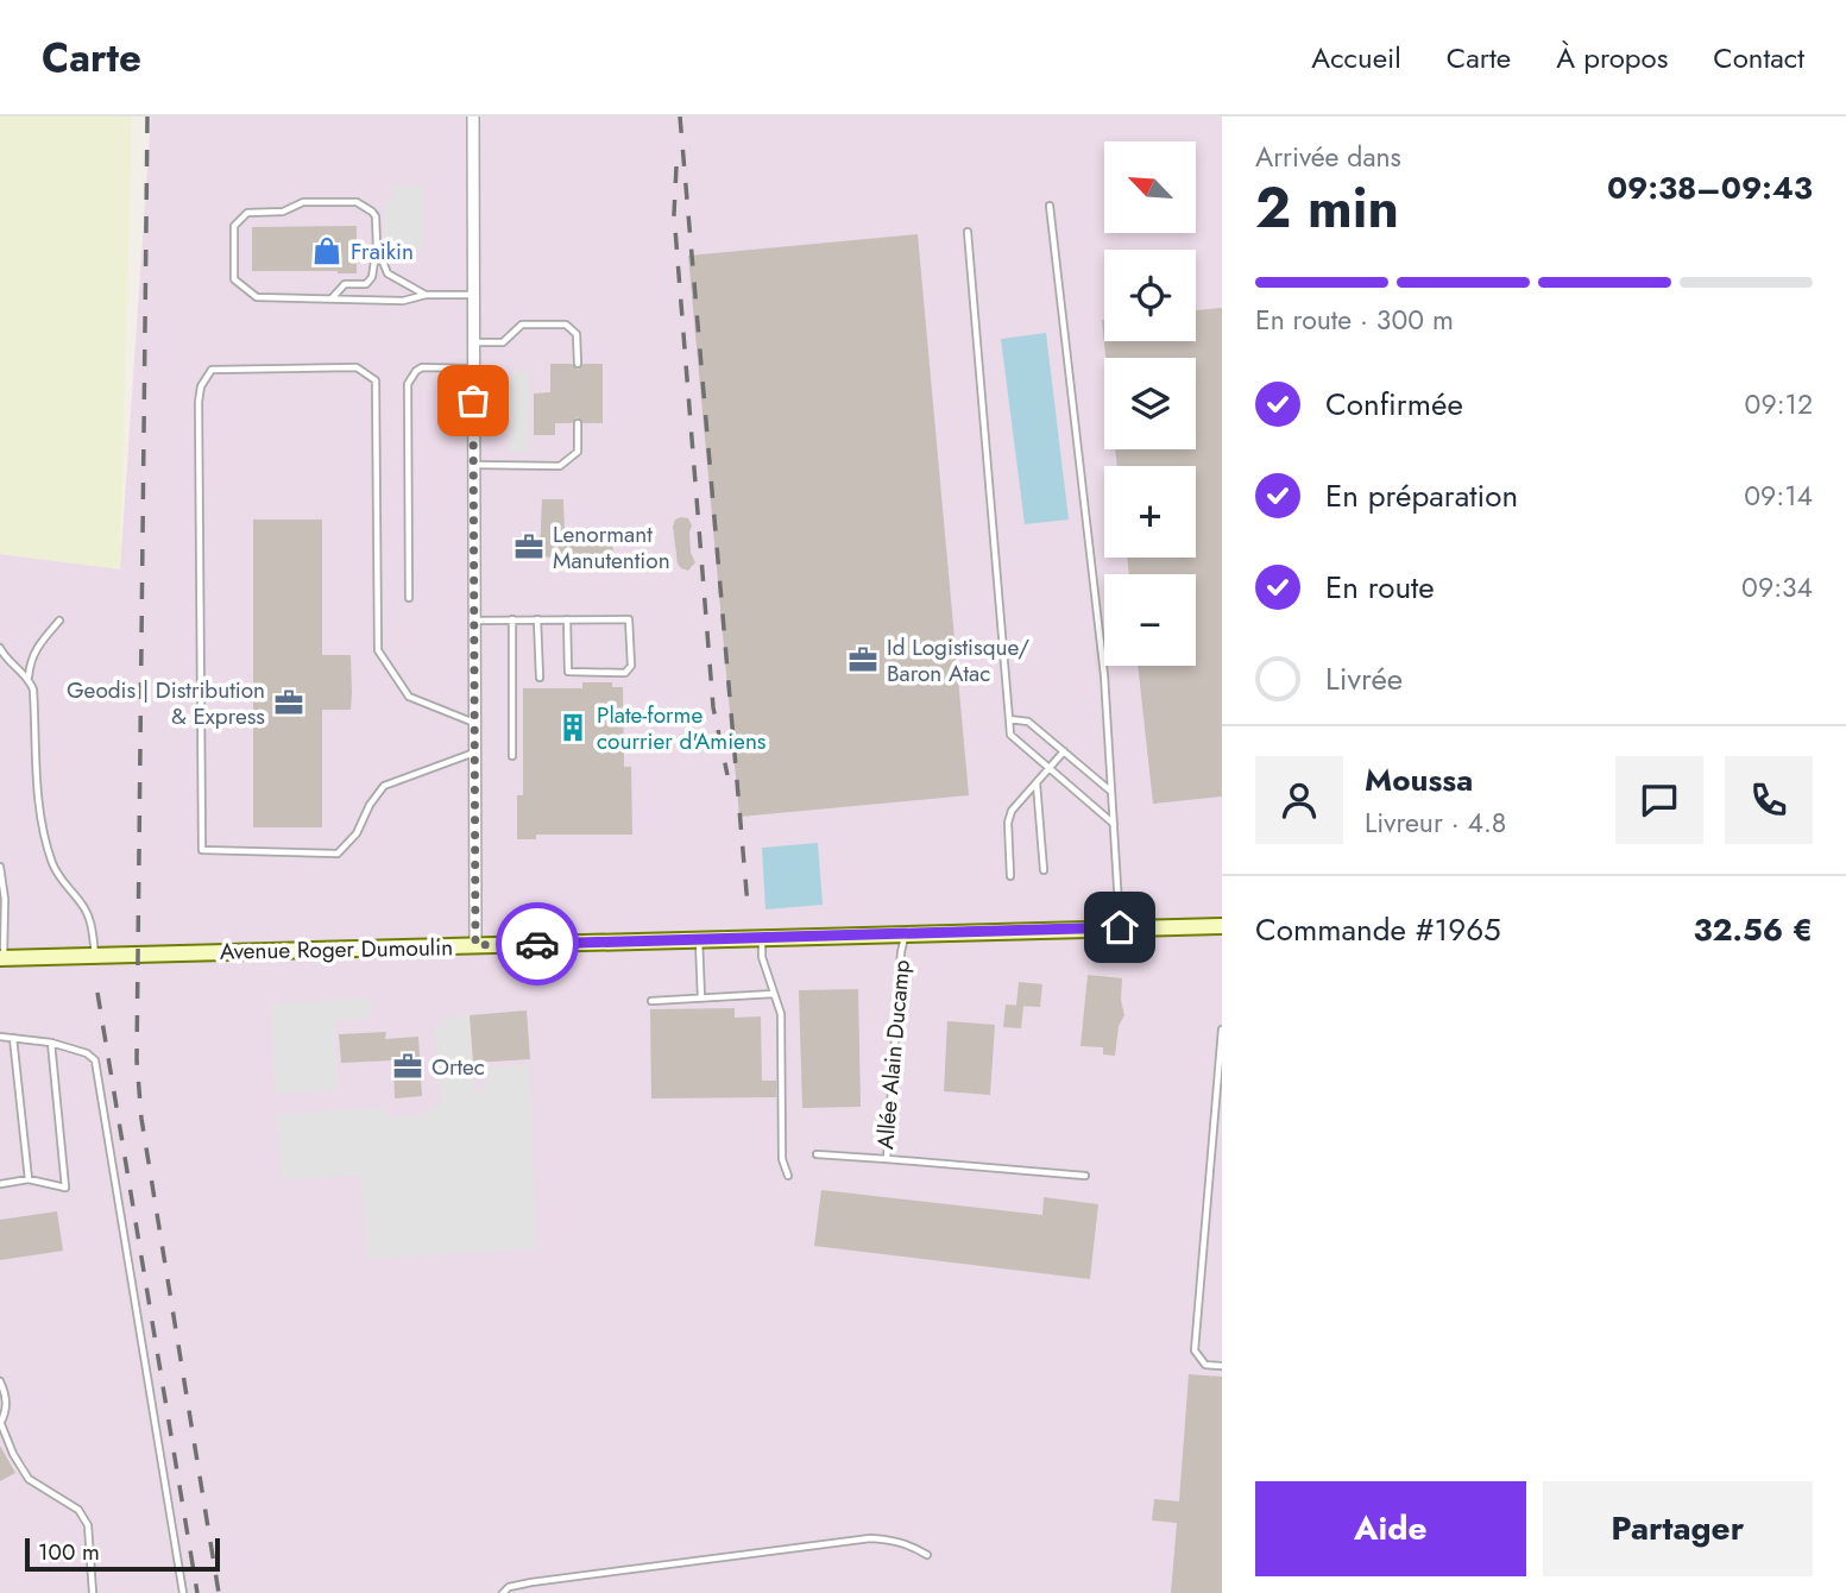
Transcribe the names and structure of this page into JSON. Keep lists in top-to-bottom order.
{
  "streets": {
    "main road": ["Avenue Roger Dumoulin"],
    "lane": ["Allée Alain Ducamp"]
  },
  "crossings": [
    ["Avenue Roger Dumoulin", "Allée Alain Ducamp"]
  ],
  "places": {
    "shop": ["Fraikin"],
    "office": [
      "Lenormant Manutention",
      "Id Logistisque/ Baron Atac",
      "Geodis | Distribution & Express",
      "Ortec"
    ],
    "building": ["Plate-forme courrier d'Amiens"]
  },
  "scale_bar": "100 m",
  "north": "top left",
  "page": {
    "header": "Carte",
    "nav": [
      "Accueil",
      "Carte",
      "À propos",
      "Contact"
    ],
    "heading": ["2 min", "Arrivée dans", "09:38–09:43"],
    "panel": [
      "Moussa",
      "Livreur · 4.8",
      "Commande #1965",
      "32.56 €"
    ],
    "map_buttons": ["+", "−"],
    "bar": "En route · 300 m",
    "list": [
      ["Confirmée", "09:12"],
      ["En préparation", "09:14"],
      ["En route", "09:34"],
      "Livrée"
    ],
    "buttons": ["Aide", "Partager"],
    "scale": "100 m"
  }
}
